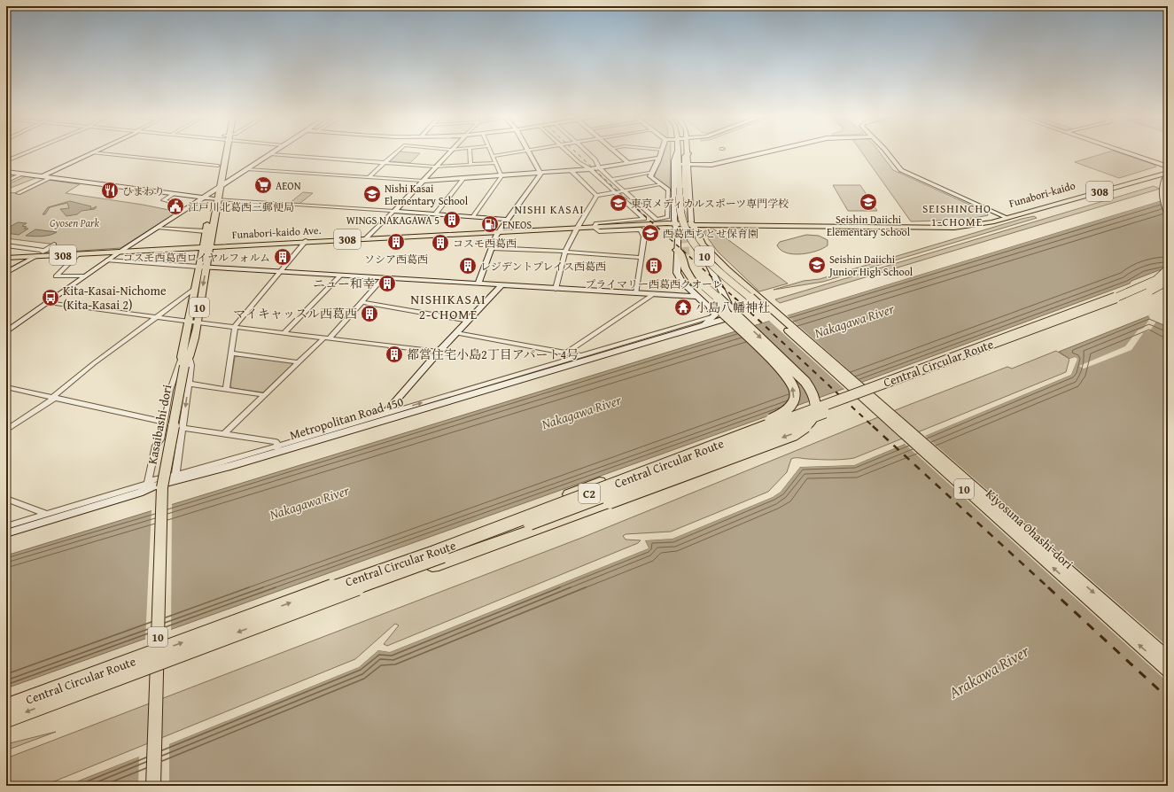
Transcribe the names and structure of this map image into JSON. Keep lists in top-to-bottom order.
{
  "streets": {
    "highway": ["Central Circular Route", "C2"],
    "main road": [
      "308",
      "Funabori-kaido",
      "Funabori-kaido Ave.",
      "10",
      "Kasaibashi-dori",
      "Kiyosuna Ohashi-dori"
    ],
    "street": ["Metropolitan Road 450"]
  },
  "crossings": [
    ["Funabori-kaido", "Funabori-kaido Ave."],
    ["Funabori-kaido", "Kiyosuna Ohashi-dori"],
    ["Funabori-kaido Ave.", "10"],
    ["Funabori-kaido Ave.", "Kiyosuna Ohashi-dori"],
    ["10", "Kasaibashi-dori"]
  ],
  "districts": ["SEISHINCHO 1-CHOME", "NISHI KASAI", "NISHIKASAI 2-CHOME"],
  "water": ["Nakagawa River", "Arakawa River"],
  "parks": ["Gyosen Park"],
  "places": {
    "supermarket": ["AEON"],
    "restaurant": ["ひまわり"],
    "school or university": [
      "Nishi Kasai Elementary School",
      "Seishin Daiichi Elementary School",
      "東京メディカルスポーツ専門学校",
      "西葛西ちとせ保育園",
      "Seishin Daiichi Junior High School"
    ],
    "public building": ["江戸川北葛西三郵便局"],
    "building": [
      "WINGS NAKAGAWA 5",
      "ソシア西葛西",
      "コスモ西葛西",
      "コスモ西葛西ロイヤルフォルム",
      "レジデントプレイス西葛西",
      "プライマリー西葛西クオーレ",
      "ニュー和幸",
      "マイキャッスル西葛西",
      "都営住宅小島2丁目アパート4号"
    ],
    "fuel station": ["ENEOS"],
    "bus stop": ["Kita-Kasai-Nichome (Kita-Kasai 2)"],
    "temple": ["小島八幡神社"]
  }
}
